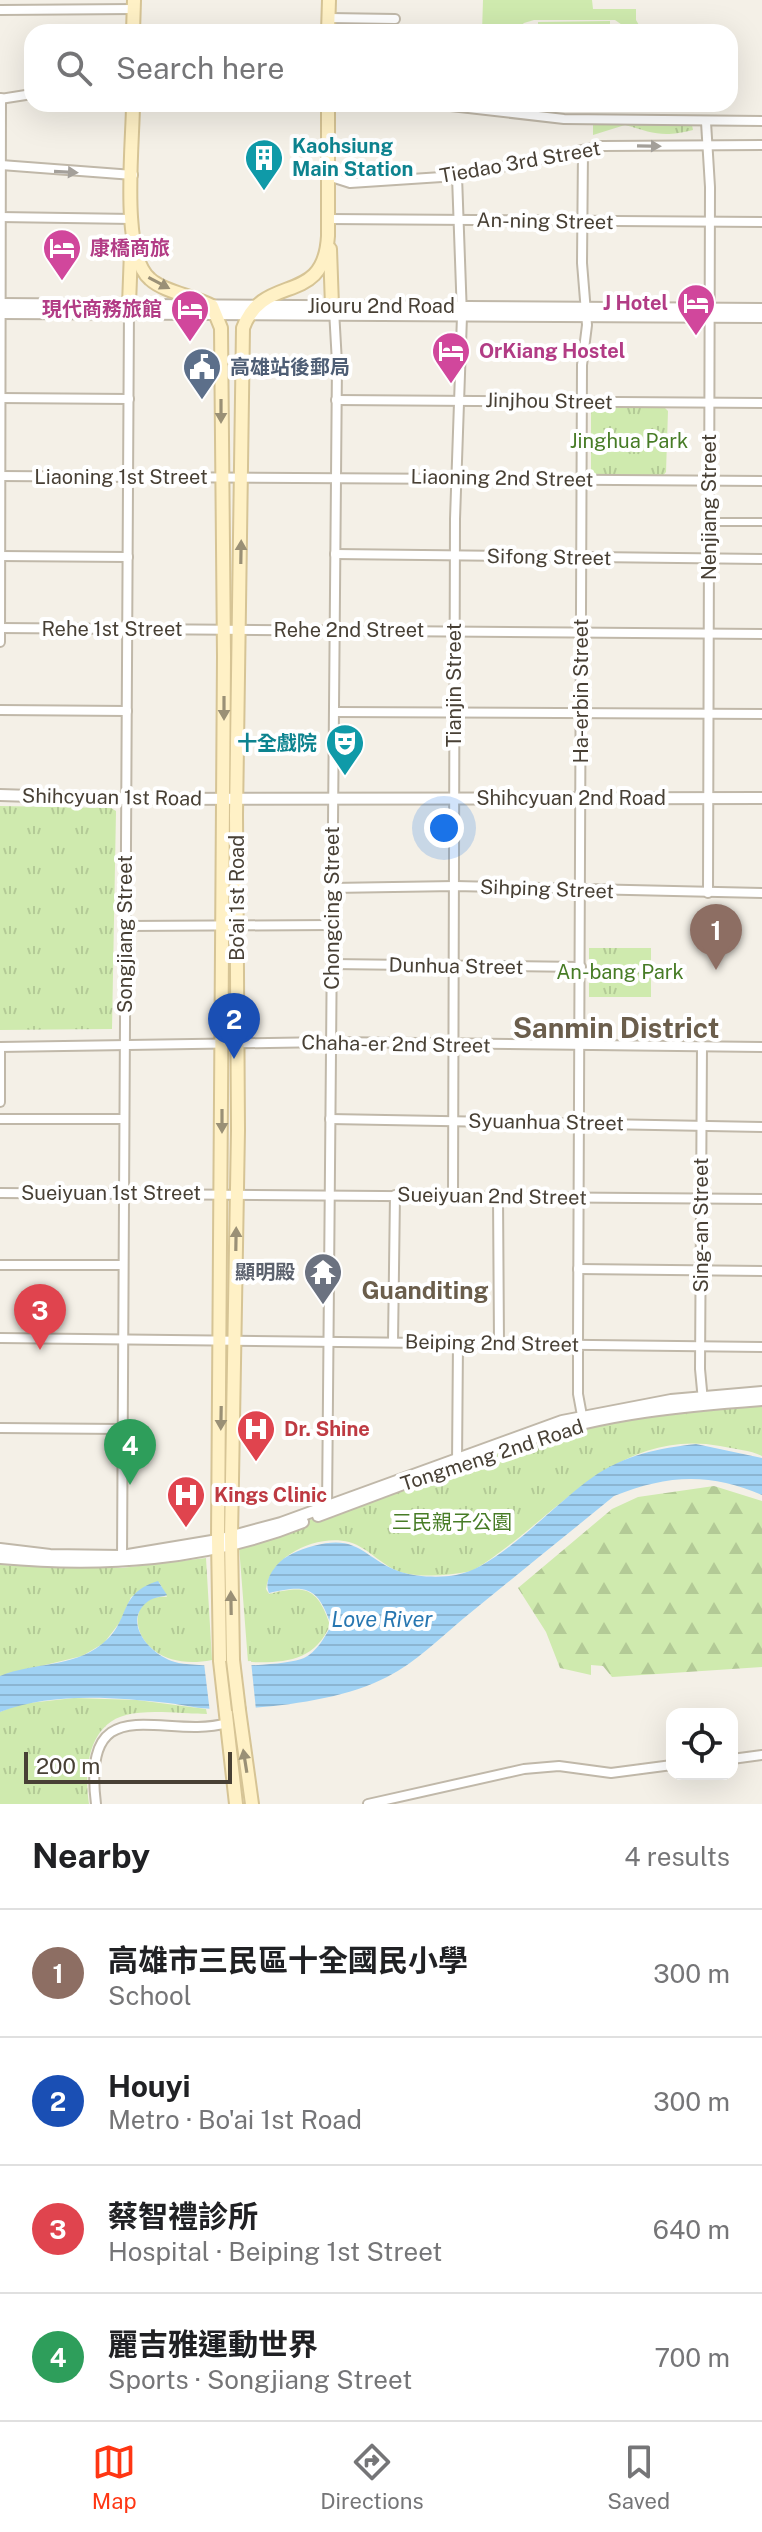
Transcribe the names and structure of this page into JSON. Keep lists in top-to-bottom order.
{
  "streets": {
    "main road": ["Bo'ai 1st Road"],
    "street": [
      "Tiedao 3rd Street",
      "An-ning Street",
      "Jiouru 2nd Road",
      "Jinjhou Street",
      "Liaoning 1st Street",
      "Liaoning 2nd Street",
      "Nenjiang Street",
      "Sifong Street",
      "Rehe 1st Street",
      "Rehe 2nd Street",
      "Tianjin Street",
      "Ha-erbin Street",
      "Shihcyuan 1st Road",
      "Shihcyuan 2nd Road",
      "Sihping Street",
      "Chongcing Street",
      "Songjiang Street",
      "Dunhua Street",
      "Chaha-er 2nd Street",
      "Syuanhua Street",
      "Sueiyuan 1st Street",
      "Sueiyuan 2nd Street",
      "Sing-an Street",
      "Beiping 2nd Street",
      "Tongmeng 2nd Road"
    ]
  },
  "crossings": [
    ["Tiedao 3rd Street", "Nenjiang Street"],
    ["Tiedao 3rd Street", "Tianjin Street"],
    ["Tiedao 3rd Street", "Ha-erbin Street"],
    ["An-ning Street", "Nenjiang Street"],
    ["An-ning Street", "Tianjin Street"],
    ["An-ning Street", "Ha-erbin Street"],
    ["Jiouru 2nd Road", "Nenjiang Street"],
    ["Jiouru 2nd Road", "Tianjin Street"],
    ["Jiouru 2nd Road", "Ha-erbin Street"],
    ["Jiouru 2nd Road", "Bo'ai 1st Road"],
    ["Jiouru 2nd Road", "Chongcing Street"],
    ["Jiouru 2nd Road", "Songjiang Street"],
    ["Jinjhou Street", "Nenjiang Street"],
    ["Jinjhou Street", "Tianjin Street"],
    ["Jinjhou Street", "Ha-erbin Street"],
    ["Jinjhou Street", "Chongcing Street"],
    ["Liaoning 1st Street", "Liaoning 2nd Street"],
    ["Liaoning 1st Street", "Bo'ai 1st Road"],
    ["Liaoning 1st Street", "Songjiang Street"],
    ["Liaoning 2nd Street", "Nenjiang Street"],
    ["Liaoning 2nd Street", "Tianjin Street"],
    ["Liaoning 2nd Street", "Ha-erbin Street"],
    ["Liaoning 2nd Street", "Bo'ai 1st Road"],
    ["Liaoning 2nd Street", "Chongcing Street"],
    ["Nenjiang Street", "Sifong Street"],
    ["Nenjiang Street", "Rehe 2nd Street"],
    ["Nenjiang Street", "Shihcyuan 2nd Road"],
    ["Nenjiang Street", "Sihping Street"],
    ["Sifong Street", "Tianjin Street"],
    ["Sifong Street", "Ha-erbin Street"],
    ["Sifong Street", "Chongcing Street"],
    ["Rehe 1st Street", "Rehe 2nd Street"],
    ["Rehe 1st Street", "Bo'ai 1st Road"],
    ["Rehe 1st Street", "Songjiang Street"],
    ["Rehe 2nd Street", "Tianjin Street"],
    ["Rehe 2nd Street", "Ha-erbin Street"],
    ["Rehe 2nd Street", "Bo'ai 1st Road"],
    ["Rehe 2nd Street", "Chongcing Street"],
    ["Tianjin Street", "Shihcyuan 2nd Road"],
    ["Tianjin Street", "Sihping Street"],
    ["Tianjin Street", "Dunhua Street"],
    ["Tianjin Street", "Chaha-er 2nd Street"],
    ["Tianjin Street", "Syuanhua Street"],
    ["Tianjin Street", "Sueiyuan 2nd Street"],
    ["Ha-erbin Street", "Shihcyuan 2nd Road"],
    ["Ha-erbin Street", "Sihping Street"],
    ["Ha-erbin Street", "Dunhua Street"],
    ["Ha-erbin Street", "Chaha-er 2nd Street"],
    ["Ha-erbin Street", "Syuanhua Street"],
    ["Ha-erbin Street", "Sueiyuan 2nd Street"],
    ["Ha-erbin Street", "Beiping 2nd Street"],
    ["Ha-erbin Street", "Tongmeng 2nd Road"],
    ["Shihcyuan 1st Road", "Shihcyuan 2nd Road"],
    ["Shihcyuan 1st Road", "Bo'ai 1st Road"],
    ["Shihcyuan 1st Road", "Songjiang Street"],
    ["Shihcyuan 2nd Road", "Bo'ai 1st Road"],
    ["Shihcyuan 2nd Road", "Chongcing Street"],
    ["Sihping Street", "Chongcing Street"],
    ["Bo'ai 1st Road", "Chaha-er 2nd Street"],
    ["Bo'ai 1st Road", "Sueiyuan 1st Street"],
    ["Bo'ai 1st Road", "Sueiyuan 2nd Street"],
    ["Bo'ai 1st Road", "Beiping 2nd Street"],
    ["Bo'ai 1st Road", "Tongmeng 2nd Road"],
    ["Chongcing Street", "Dunhua Street"],
    ["Chongcing Street", "Chaha-er 2nd Street"],
    ["Chongcing Street", "Syuanhua Street"],
    ["Chongcing Street", "Sueiyuan 2nd Street"],
    ["Chongcing Street", "Beiping 2nd Street"],
    ["Chongcing Street", "Tongmeng 2nd Road"],
    ["Songjiang Street", "Chaha-er 2nd Street"],
    ["Songjiang Street", "Sueiyuan 1st Street"],
    ["Songjiang Street", "Beiping 2nd Street"],
    ["Songjiang Street", "Tongmeng 2nd Road"],
    ["Chaha-er 2nd Street", "Sing-an Street"],
    ["Syuanhua Street", "Sing-an Street"],
    ["Sueiyuan 1st Street", "Sueiyuan 2nd Street"],
    ["Sueiyuan 2nd Street", "Sing-an Street"],
    ["Sing-an Street", "Beiping 2nd Street"],
    ["Sing-an Street", "Tongmeng 2nd Road"]
  ],
  "districts": ["Sanmin District", "Guanditing"],
  "water": ["Love River"],
  "parks": ["Jinghua Park", "An-bang Park", "三民親子公園"],
  "places": {
    "building": ["Kaohsiung Main Station"],
    "hotel": [
      "康橋商旅",
      "J Hotel",
      "現代商務旅館",
      "OrKiang Hostel"
    ],
    "public building": ["高雄站後郵局"],
    "theatre": ["十全戲院"],
    "temple": ["顯明殿"],
    "hospital": ["Dr. Shine", "Kings Clinic"]
  },
  "scale_bar": "200 m",
  "page": {
    "search": "Search here",
    "pins": [
      "1",
      "2",
      "3",
      "4"
    ],
    "scale": "200 m",
    "heading": ["Nearby", "4 results"],
    "list": [
      {
        "mark": "1",
        "name": "高雄市三民區十全國民小學",
        "note": "School",
        "value": "300 m"
      },
      {
        "mark": "2",
        "name": "Houyi",
        "note": "Metro · Bo'ai 1st Road",
        "value": "300 m"
      },
      {
        "mark": "3",
        "name": "蔡智禮診所",
        "note": "Hospital · Beiping 1st Street",
        "value": "640 m"
      },
      {
        "mark": "4",
        "name": "麗吉雅運動世界",
        "note": "Sports · Songjiang Street",
        "value": "700 m"
      }
    ],
    "nav": ["Map", "Directions", "Saved"]
  }
}
